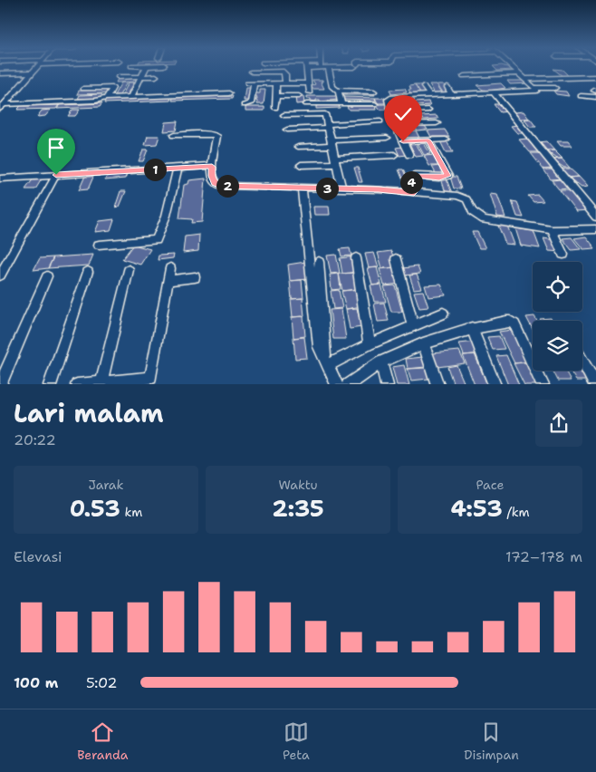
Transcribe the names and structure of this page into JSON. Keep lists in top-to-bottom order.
{
  "page": {
    "pins": [
      "1",
      "4",
      "2",
      "3"
    ],
    "heading": ["Lari malam", "20:22"],
    "stats": [
      ["Jarak", "0.53 km"],
      ["Waktu", "2:35"],
      ["Pace", "4:53 /km"]
    ],
    "chart": ["Elevasi", "172–178 m"],
    "list": [
      {
        "name": "100 m",
        "note": "5:02"
      }
    ],
    "tabs": ["Beranda", "Peta", "Disimpan"]
  }
}
